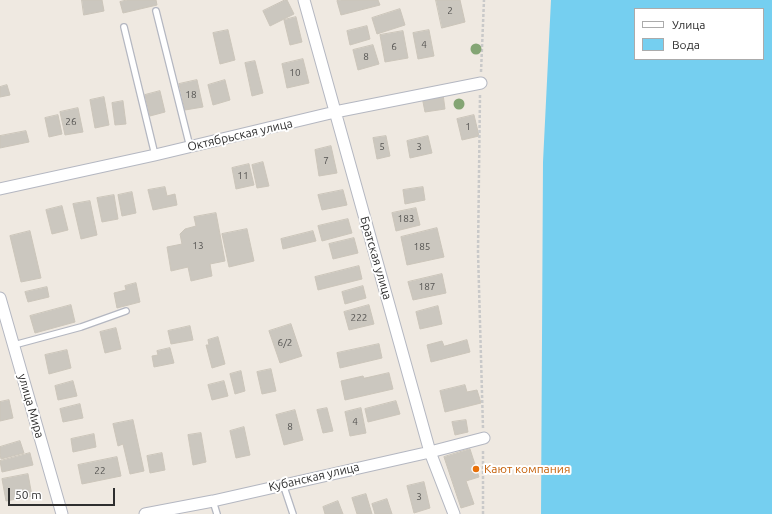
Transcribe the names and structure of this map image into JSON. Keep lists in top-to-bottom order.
{
  "streets": {
    "street": [
      "Октябрьская улица",
      "Братская улица",
      "улица Мира",
      "Кубанская улица"
    ]
  },
  "crossings": [
    ["Октябрьская улица", "Братская улица"],
    ["Братская улица", "Кубанская улица"]
  ],
  "places": ["Кают компания"],
  "house_numbers": [
    "2",
    "4",
    "6",
    "8",
    "10",
    "18",
    "26",
    "1",
    "5",
    "3",
    "7",
    "11",
    "183",
    "13",
    "185",
    "187",
    "222",
    "6/2",
    "4",
    "8",
    "22",
    "3"
  ],
  "legend": ["Улица", "Вода"],
  "scale_bar": "50 m"
}
